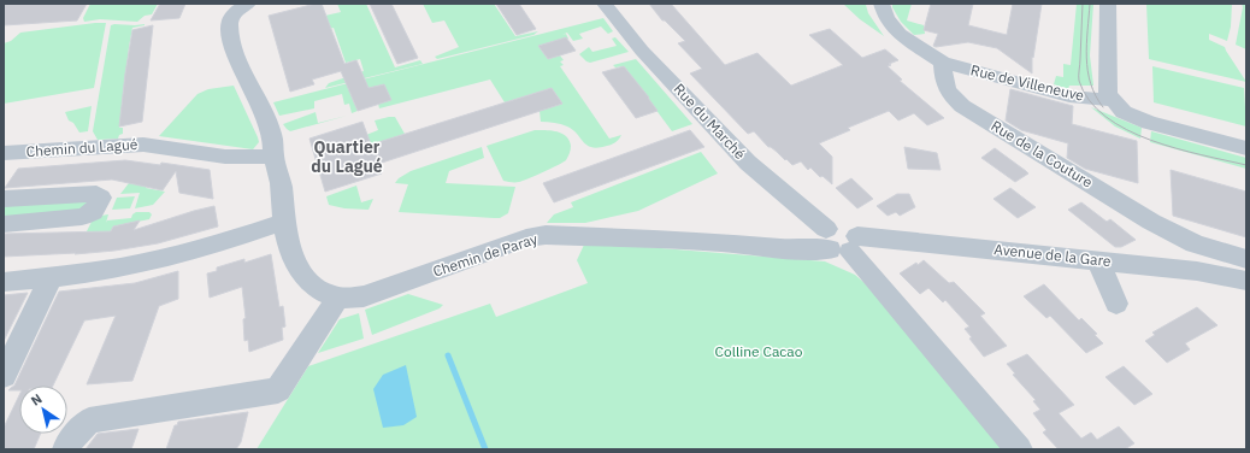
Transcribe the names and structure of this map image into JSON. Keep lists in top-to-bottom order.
{
  "streets": {
    "street": [
      "Rue de Villeneuve",
      "Rue du Marché",
      "Chemin du Lagué",
      "Rue de la Couture",
      "Chemin de Paray",
      "Avenue de la Gare"
    ]
  },
  "crossings": [
    ["Rue de Villeneuve", "Rue de la Couture"],
    ["Rue du Marché", "Chemin de Paray"],
    ["Rue du Marché", "Avenue de la Gare"],
    ["Chemin du Lagué", "Chemin de Paray"],
    ["Chemin de Paray", "Avenue de la Gare"]
  ],
  "districts": ["Quartier du Lagué"],
  "parks": ["Colline Cacao"],
  "north": "top left"
}
